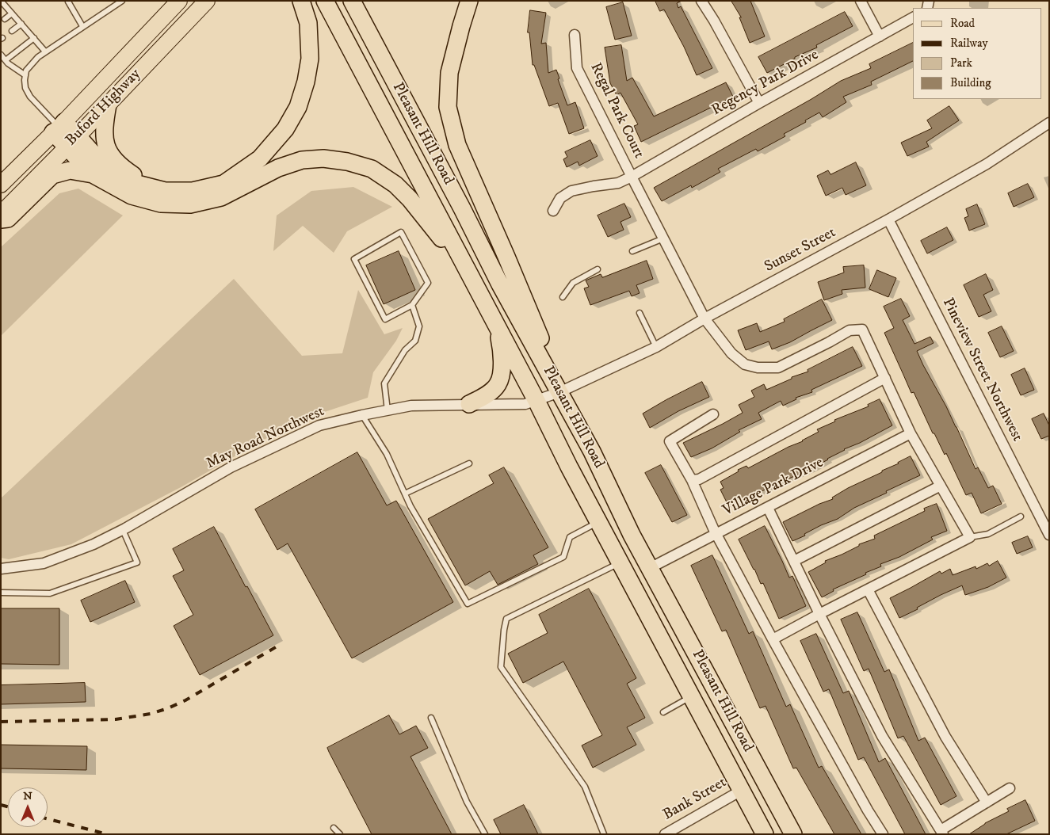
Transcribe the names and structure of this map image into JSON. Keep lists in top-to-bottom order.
{
  "streets": {
    "highway": ["Pleasant Hill Road"],
    "main road": ["Buford Highway"],
    "street": [
      "Regency Park Drive",
      "Regal Park Court",
      "Sunset Street",
      "Pineview Street Northwest",
      "May Road Northwest",
      "Village Park Drive",
      "Bank Street"
    ]
  },
  "crossings": [
    ["Regency Park Drive", "Regal Park Court"],
    ["Pleasant Hill Road", "Sunset Street"],
    ["Pleasant Hill Road", "May Road Northwest"],
    ["Pleasant Hill Road", "Village Park Drive"],
    ["Pleasant Hill Road", "Bank Street"],
    ["Sunset Street", "Pineview Street Northwest"],
    ["Sunset Street", "May Road Northwest"]
  ],
  "legend": [
    "Road",
    "Railway",
    "Park",
    "Building"
  ],
  "north": "top"
}
